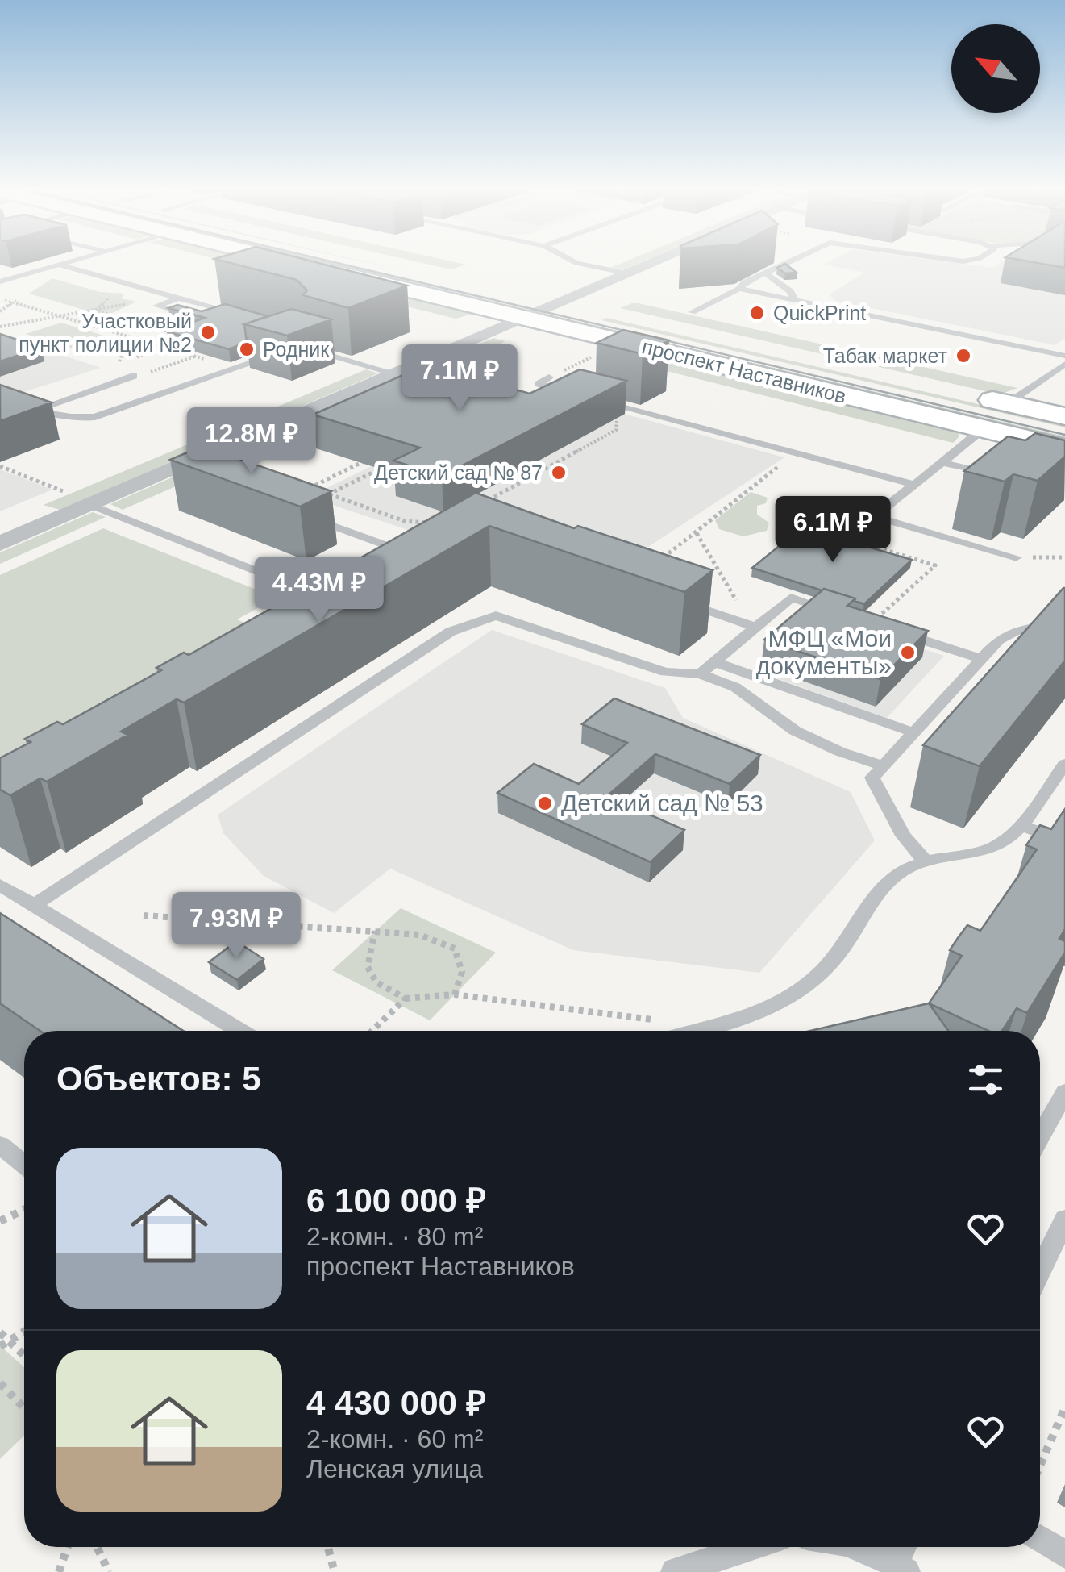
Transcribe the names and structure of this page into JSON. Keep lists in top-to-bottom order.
{
  "streets": {
    "main road": ["проспект Наставников"]
  },
  "places": [
    "QuickPrint",
    "Участковый пункт полиции №2",
    "Родник",
    "Табак маркет",
    "Детский сад № 87",
    "МФЦ «Мои документы»",
    "Детский сад № 53"
  ],
  "north": "top left",
  "page": {
    "price": [
      "7.1M ₽",
      "12.8M ₽",
      "6.1M ₽",
      "4.43M ₽",
      "7.93M ₽"
    ],
    "heading": "Объектов: 5",
    "list": [
      {
        "name": "6 100 000 ₽",
        "note": "2-комн. · 80 m² · проспект Наставников"
      },
      {
        "name": "4 430 000 ₽",
        "note": "2-комн. · 60 m² · Ленская улица"
      }
    ]
  }
}
